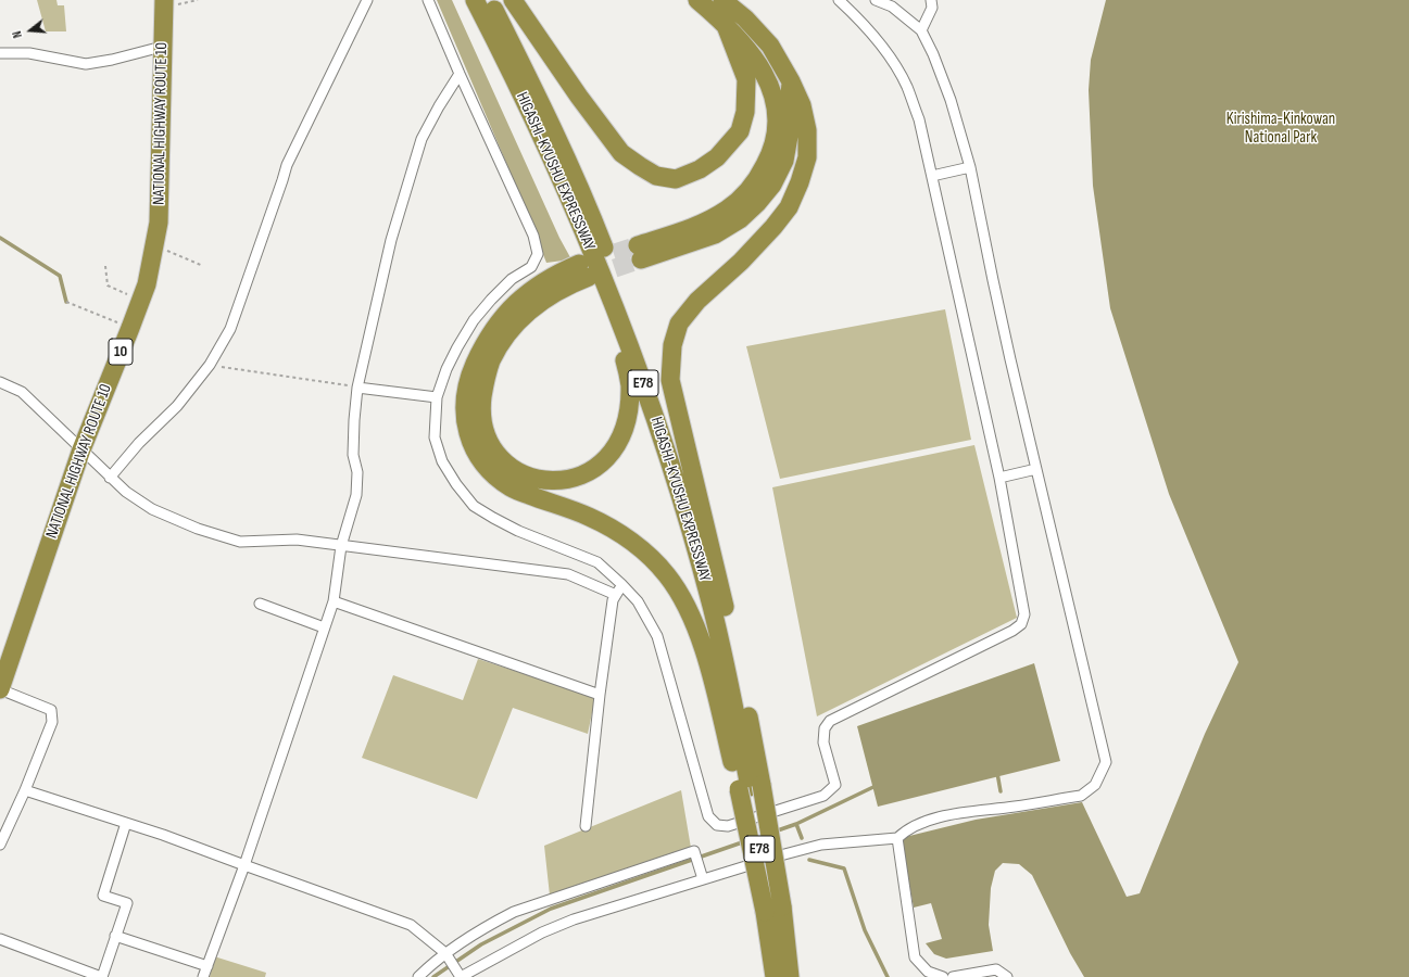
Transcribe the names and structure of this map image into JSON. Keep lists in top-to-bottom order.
{
  "streets": {
    "highway": [
      "NATIONAL HIGHWAY ROUTE 10",
      "HIGASHI-KYUSHU EXPRESSWAY",
      "10",
      "E78"
    ]
  },
  "parks": ["Kirishima-Kinkowan National Park"],
  "north": "left"
}
